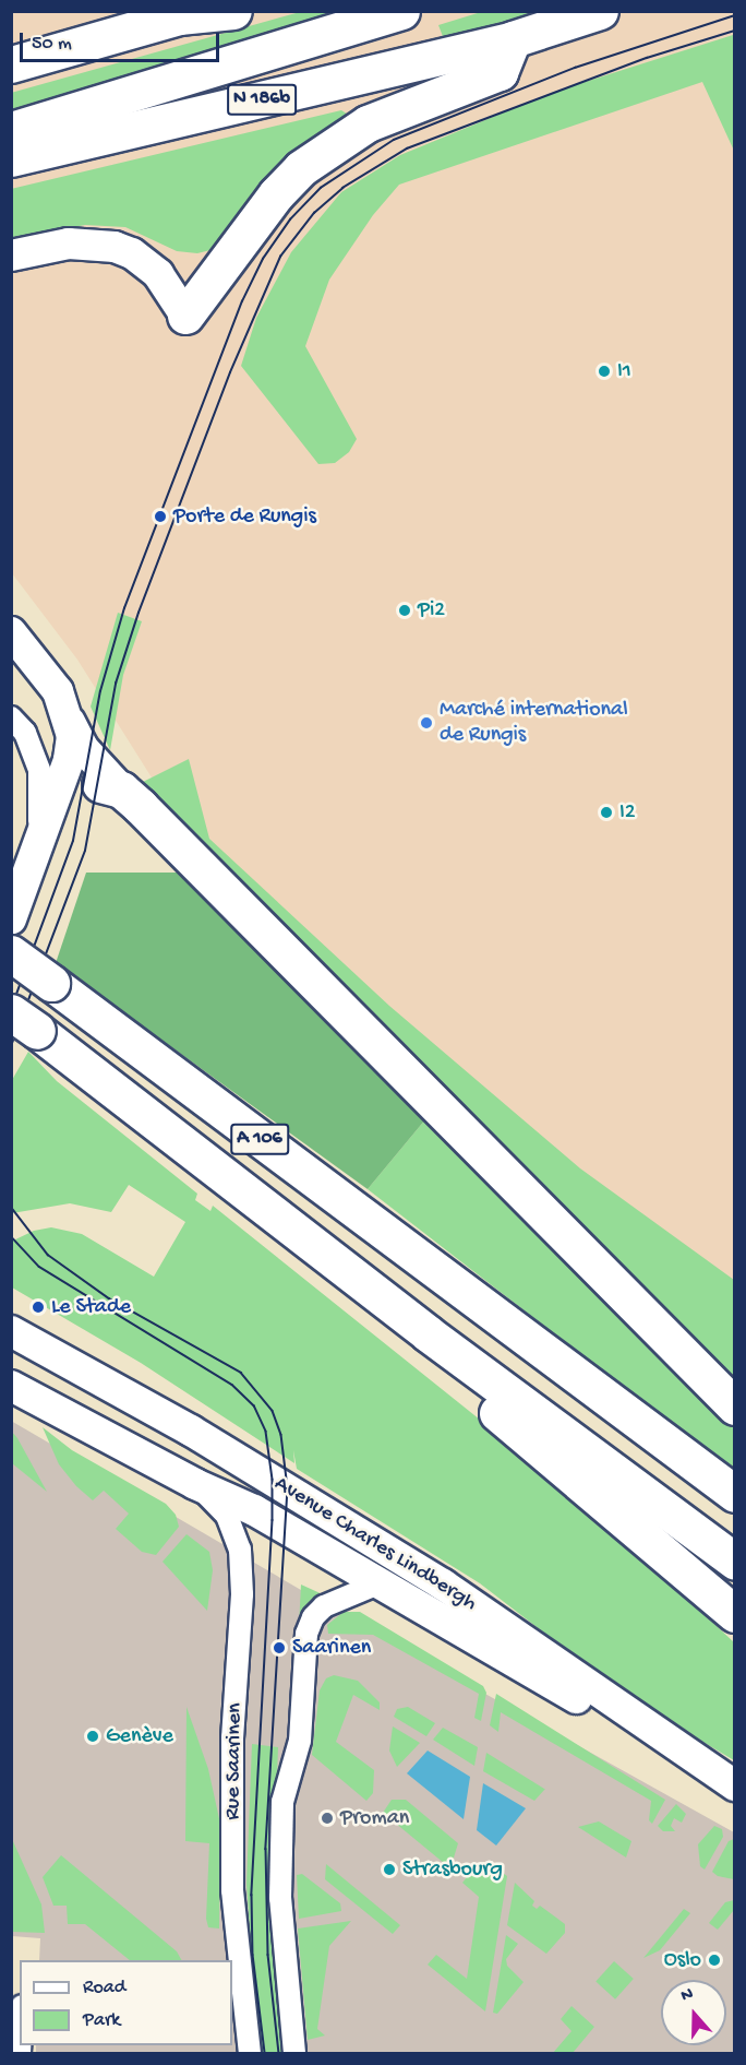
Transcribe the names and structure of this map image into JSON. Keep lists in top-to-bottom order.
{
  "streets": {
    "highway": ["N 186b", "A 106"],
    "main road": ["Avenue Charles Lindbergh"],
    "street": ["Rue Saarinen"]
  },
  "crossings": [
    ["Avenue Charles Lindbergh", "Rue Saarinen"]
  ],
  "places": [
    "I1",
    "Porte de Rungis",
    "Pi2",
    "Marché international de Rungis",
    "I2",
    "Le Stade",
    "Saarinen",
    "Genève",
    "Proman",
    "Strasbourg",
    "Oslo"
  ],
  "legend": ["Road", "Park"],
  "scale_bar": "50 m",
  "north": "top"
}
